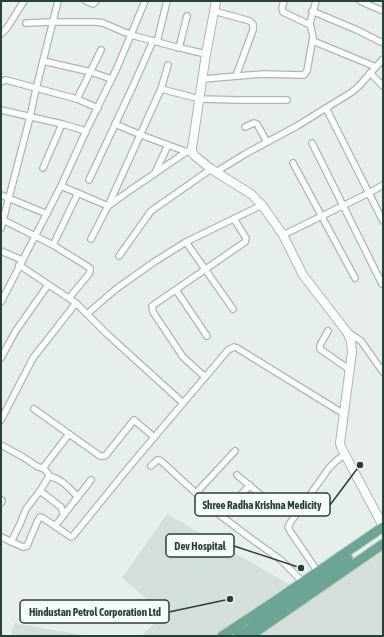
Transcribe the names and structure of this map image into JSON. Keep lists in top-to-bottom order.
{
  "places": ["Shree Radha Krishna Medicity", "Dev Hospital", "Hindustan Petrol Corporation Ltd"]
}
